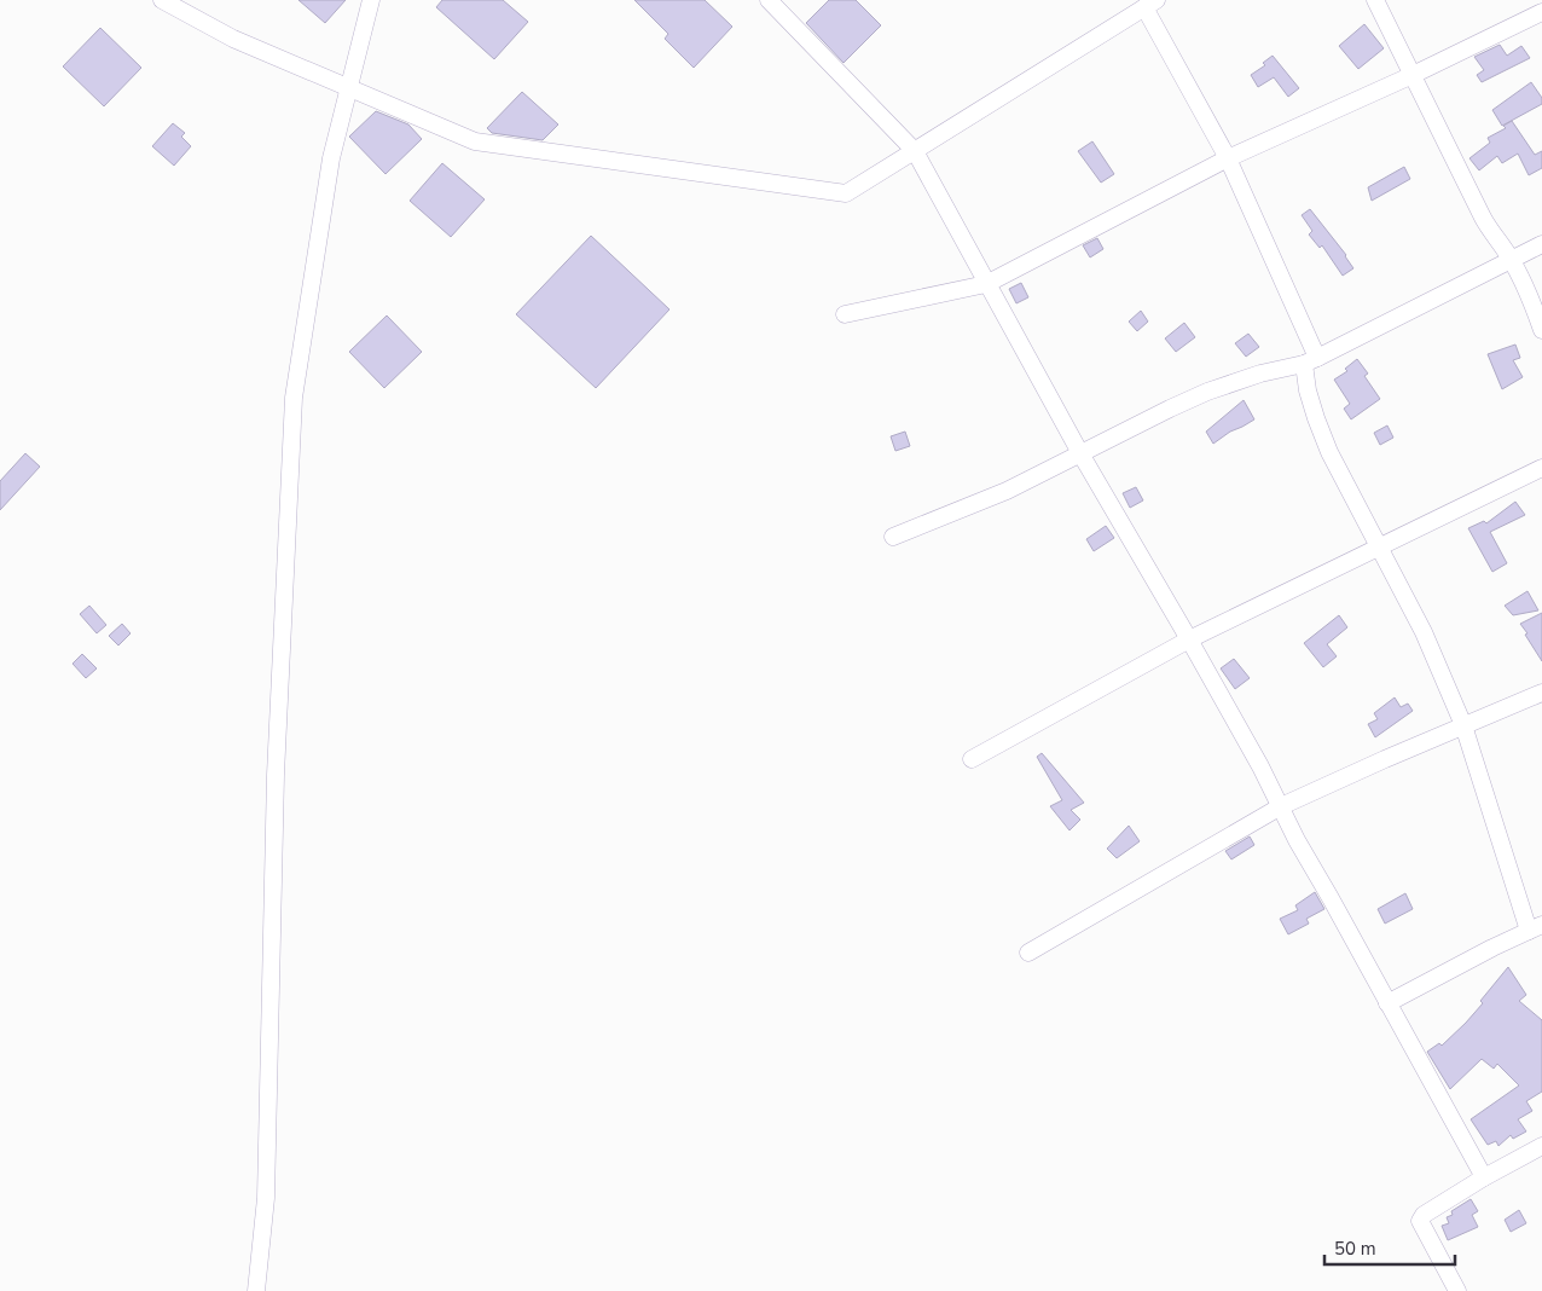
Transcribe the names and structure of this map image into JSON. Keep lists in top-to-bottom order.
{
  "scale_bar": "50 m"
}
